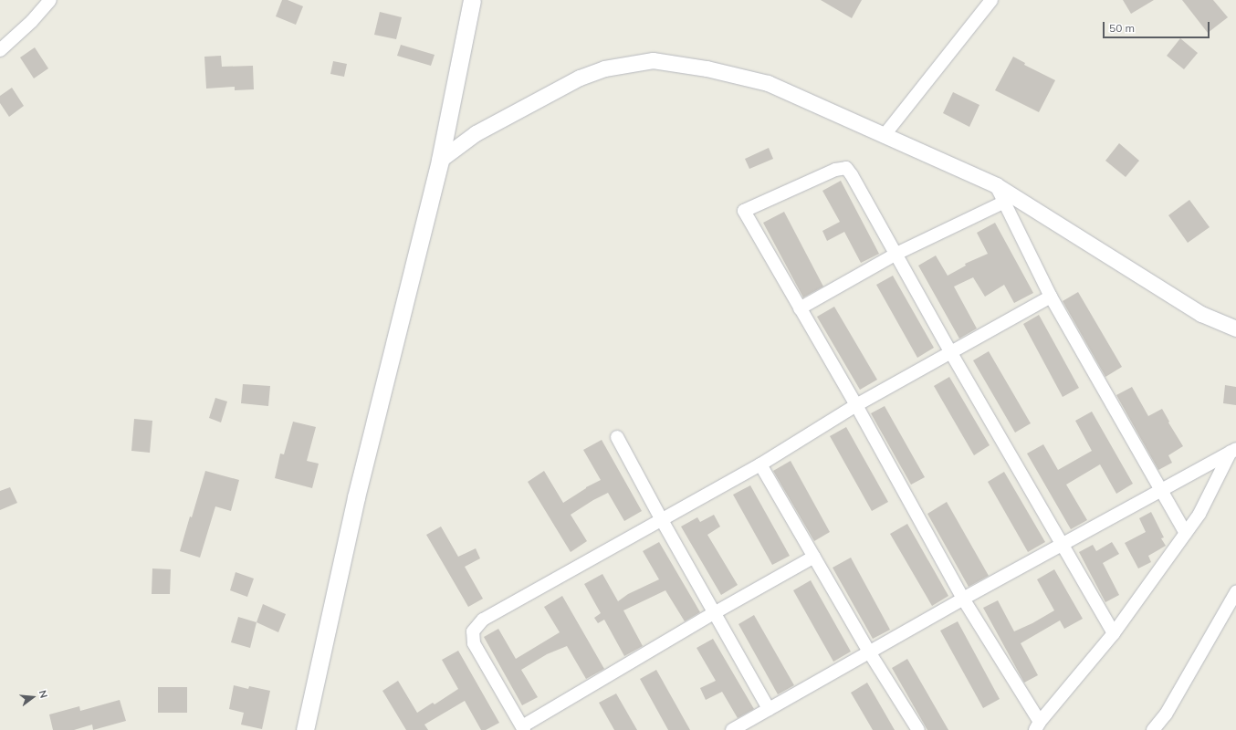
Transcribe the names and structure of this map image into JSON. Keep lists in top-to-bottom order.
{
  "scale_bar": "50 m",
  "north": "right"
}
